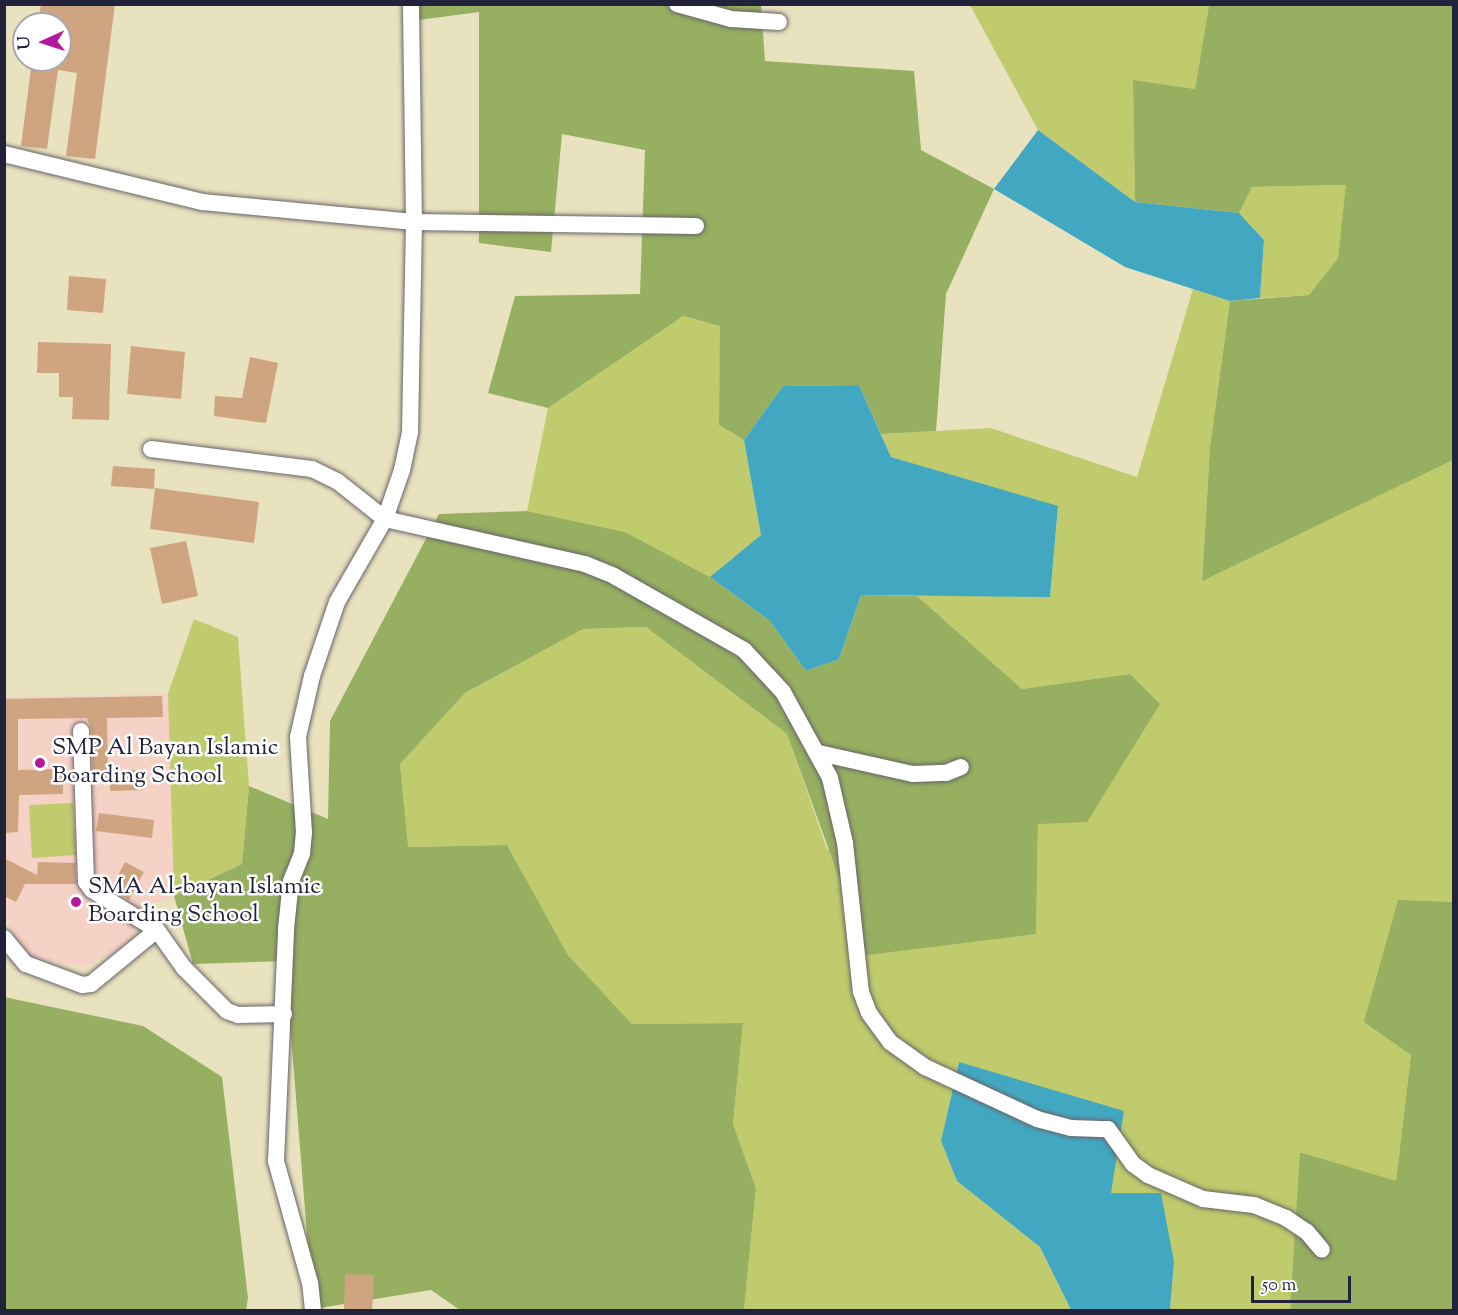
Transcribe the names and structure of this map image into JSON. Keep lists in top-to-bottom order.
{
  "places": ["SMP Al Bayan Islamic Boarding School", "SMA Al-bayan Islamic Boarding School"],
  "scale_bar": "50 m",
  "north": "left"
}
